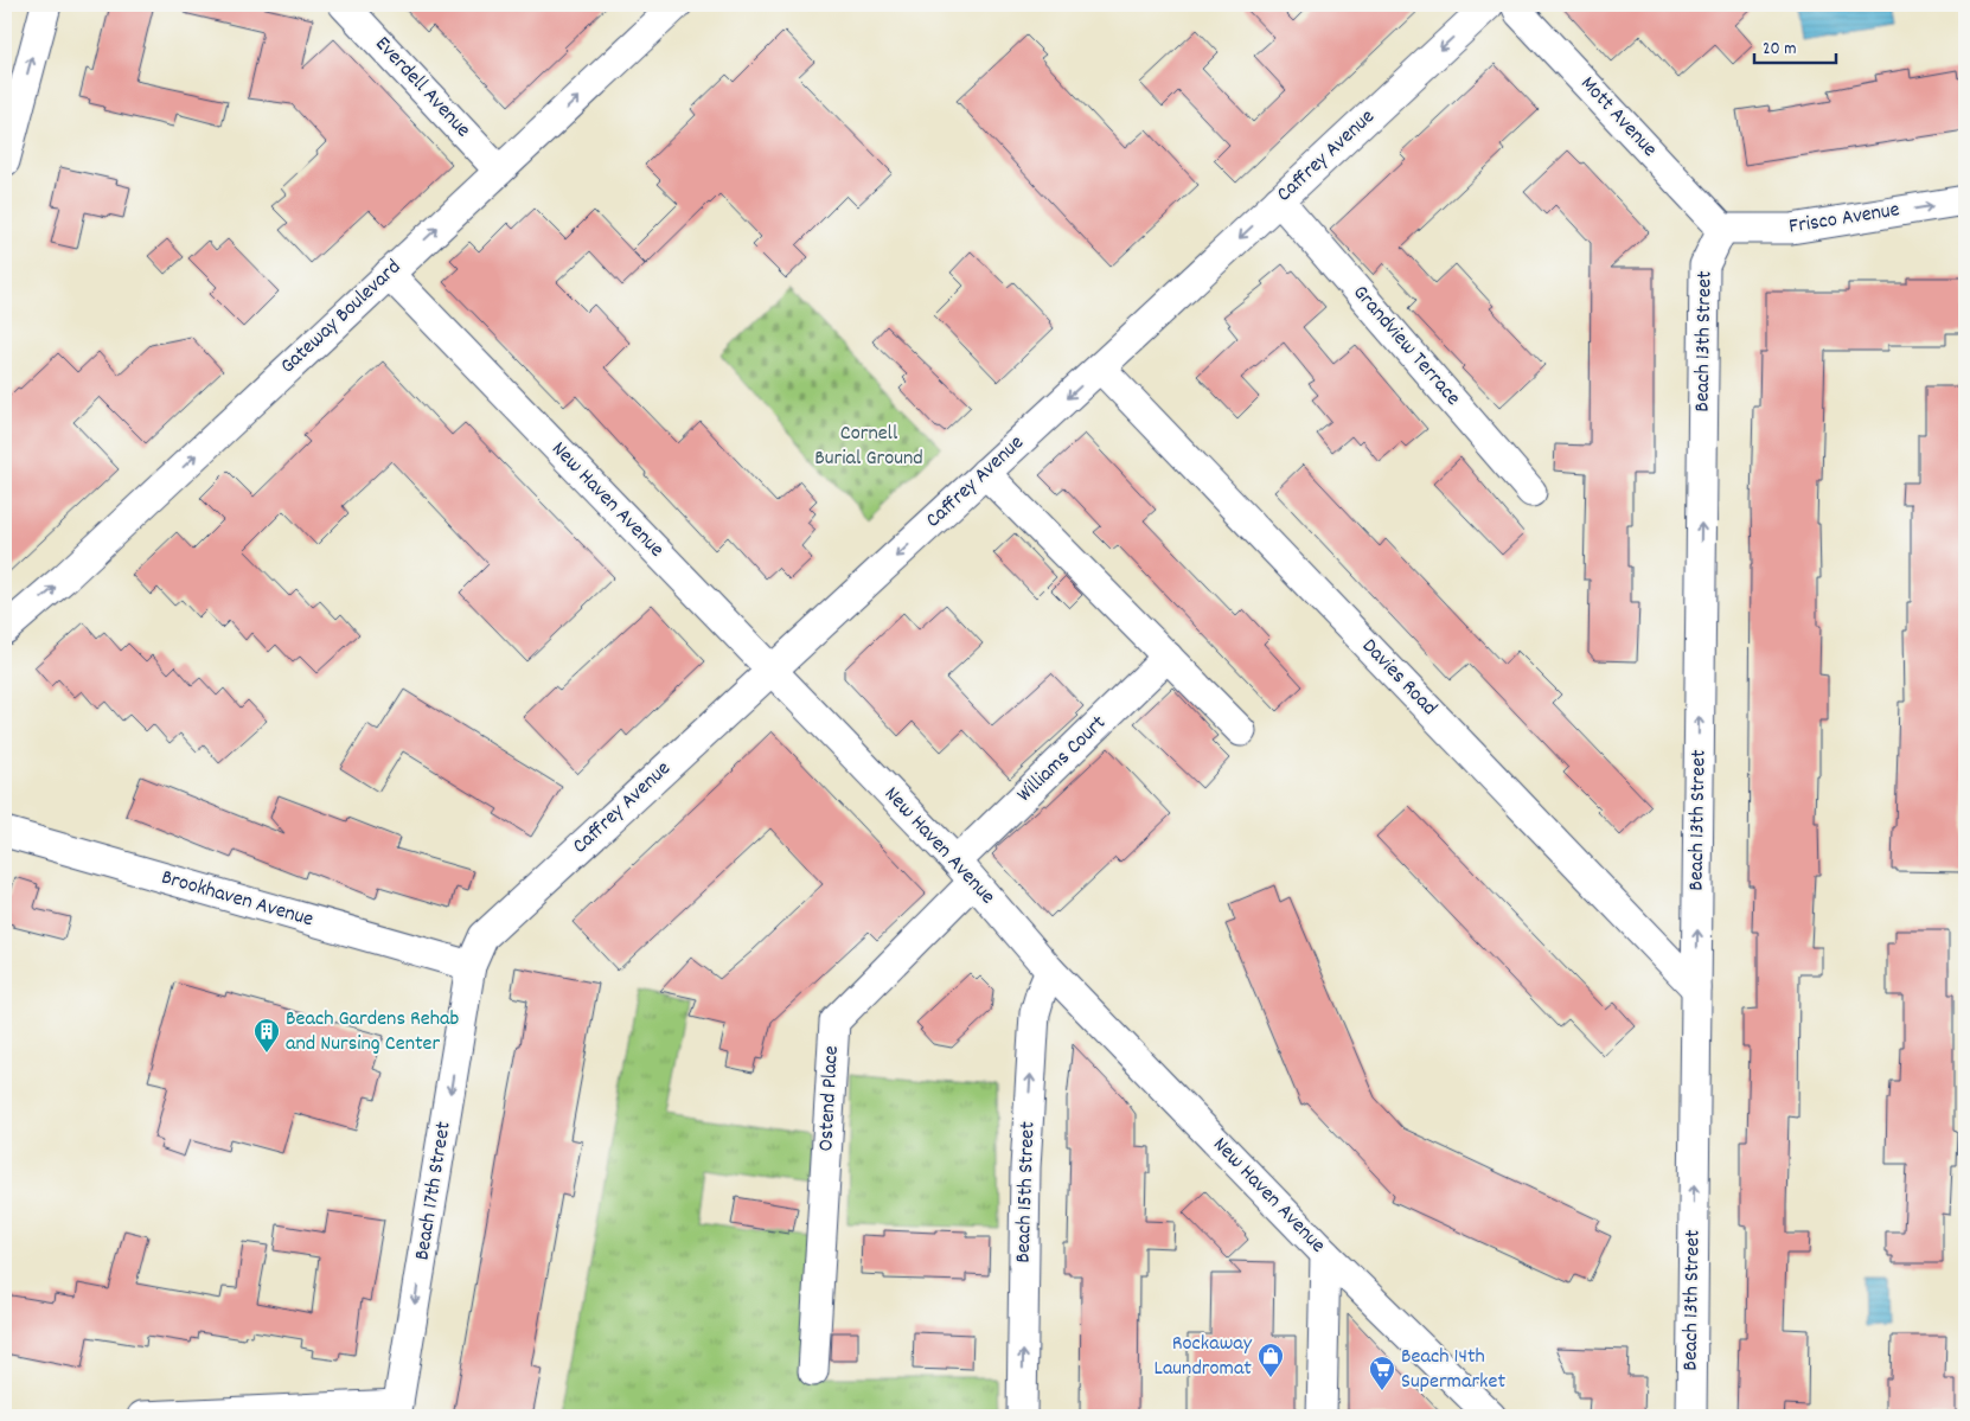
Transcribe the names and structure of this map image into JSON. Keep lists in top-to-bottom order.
{
  "streets": {
    "street": [
      "Everdell Avenue",
      "Mott Avenue",
      "Caffrey Avenue",
      "Frisco Avenue",
      "Gateway Boulevard",
      "Beach 13th Street",
      "Grandview Terrace",
      "New Haven Avenue",
      "Davies Road",
      "Williams Court",
      "Brookhaven Avenue",
      "Ostend Place",
      "Beach 17th Street",
      "Beach 15th Street"
    ]
  },
  "crossings": [
    ["Everdell Avenue", "Gateway Boulevard"],
    ["Mott Avenue", "Frisco Avenue"],
    ["Mott Avenue", "Beach 13th Street"],
    ["Caffrey Avenue", "Grandview Terrace"],
    ["Caffrey Avenue", "New Haven Avenue"],
    ["Caffrey Avenue", "Davies Road"],
    ["Caffrey Avenue", "Brookhaven Avenue"],
    ["Caffrey Avenue", "Beach 17th Street"],
    ["Frisco Avenue", "Beach 13th Street"],
    ["Gateway Boulevard", "New Haven Avenue"],
    ["Beach 13th Street", "Davies Road"],
    ["New Haven Avenue", "Williams Court"],
    ["New Haven Avenue", "Ostend Place"],
    ["New Haven Avenue", "Beach 15th Street"],
    ["Williams Court", "Ostend Place"],
    ["Brookhaven Avenue", "Beach 17th Street"]
  ],
  "one_way": [
    "Caffrey Avenue",
    "Frisco Avenue",
    "Gateway Boulevard",
    "Beach 13th Street",
    "Beach 17th Street",
    "Beach 15th Street"
  ],
  "parks": ["Cornell Burial Ground"],
  "places": {
    "building": ["Beach Gardens Rehab and Nursing Center"],
    "shop": ["Rockaway Laundromat"],
    "supermarket": ["Beach 14th Supermarket"]
  },
  "scale_bar": "20 m"
}
